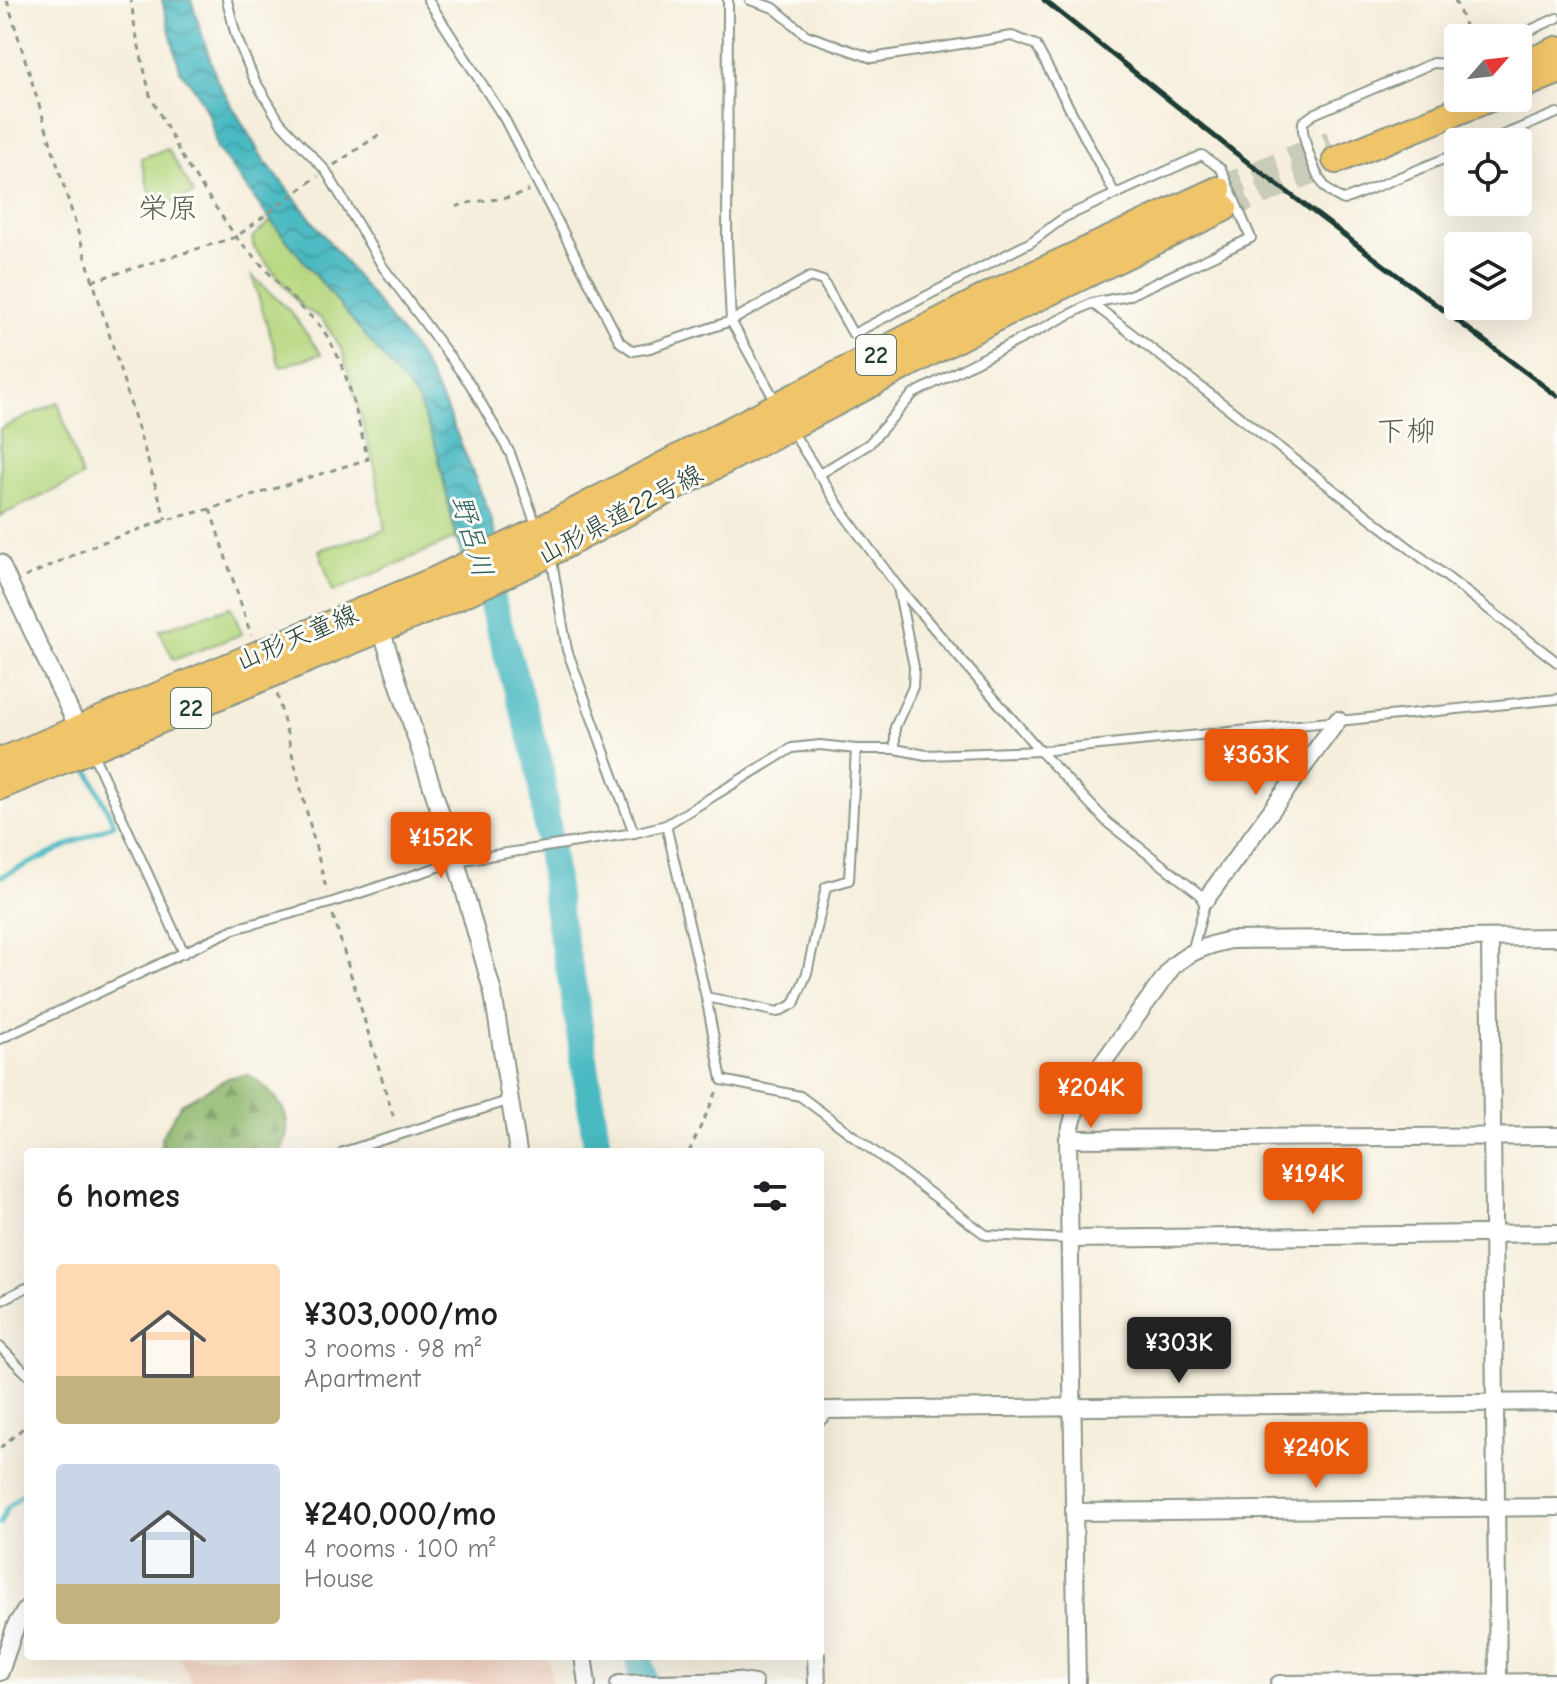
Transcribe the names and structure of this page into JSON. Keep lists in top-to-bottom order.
{
  "streets": {
    "main road": ["22", "山形県道22号線", "山形天童線"]
  },
  "crossings": [
    ["山形県道22号線", "山形天童線"]
  ],
  "districts": ["栄原", "下柳"],
  "water": ["野呂川"],
  "north": "top right",
  "page": {
    "price": [
      "¥363K",
      "¥152K",
      "¥204K",
      "¥194K",
      "¥303K",
      "¥240K"
    ],
    "heading": "6 homes",
    "list": [
      {
        "name": "¥303,000/mo",
        "note": "3 rooms · 98 m² · Apartment"
      },
      {
        "name": "¥240,000/mo",
        "note": "4 rooms · 100 m² · House"
      }
    ]
  }
}
